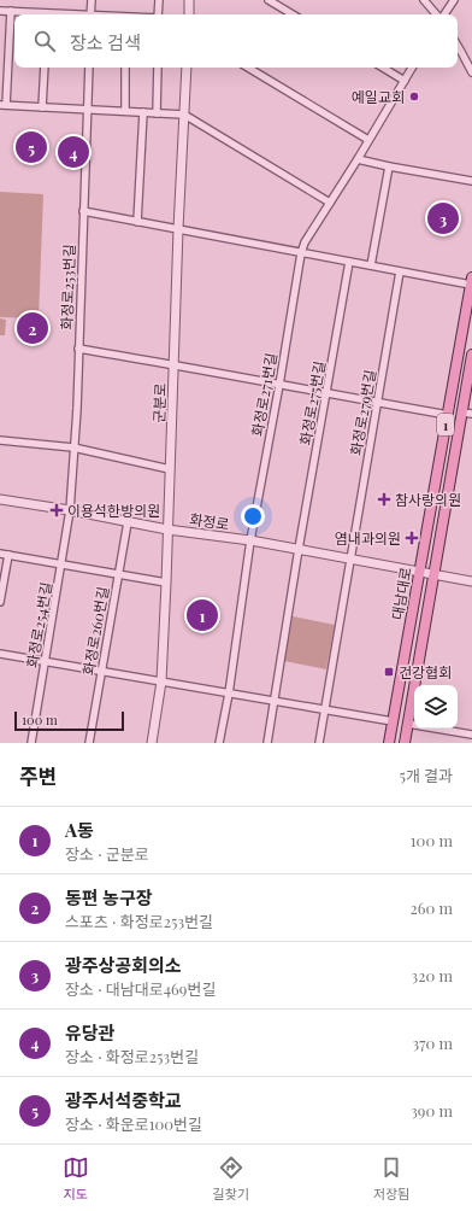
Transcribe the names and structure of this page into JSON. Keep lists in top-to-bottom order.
{
  "streets": {
    "main road": ["1", "대남대로"],
    "street": [
      "화정로253번길",
      "화정로271번길",
      "군분로",
      "화정로275번길",
      "화정로279번길",
      "화정로",
      "화정로254번길",
      "화정로260번길"
    ]
  },
  "crossings": [
    ["화정로253번길", "화정로"],
    ["화정로253번길", "화정로254번길"],
    ["화정로271번길", "화정로"],
    ["군분로", "화정로"],
    ["화정로275번길", "화정로"],
    ["화정로279번길", "화정로"],
    ["화정로", "대남대로"],
    ["화정로", "화정로254번길"],
    ["화정로", "화정로260번길"]
  ],
  "places": {
    "other": ["예일교회"],
    "health": ["참사랑의원", "이용석한방의원", "염내과의원"],
    "transit": ["건강협회"]
  },
  "scale_bar": "100 m",
  "page": {
    "search": "장소 검색",
    "pins": [
      "5",
      "4",
      "3",
      "2",
      "1"
    ],
    "scale": "100 m",
    "heading": ["주변", "5개 결과"],
    "list": [
      {
        "mark": "1",
        "name": "A동",
        "note": "장소 · 군분로",
        "value": "100 m"
      },
      {
        "mark": "2",
        "name": "동편 농구장",
        "note": "스포츠 · 화정로253번길",
        "value": "260 m"
      },
      {
        "mark": "3",
        "name": "광주상공회의소",
        "note": "장소 · 대남대로469번길",
        "value": "320 m"
      },
      {
        "mark": "4",
        "name": "유당관",
        "note": "장소 · 화정로253번길",
        "value": "370 m"
      },
      {
        "mark": "5",
        "name": "광주서석중학교",
        "note": "장소 · 화운로100번길",
        "value": "390 m"
      }
    ],
    "nav": ["지도", "길찾기", "저장됨"]
  }
}
